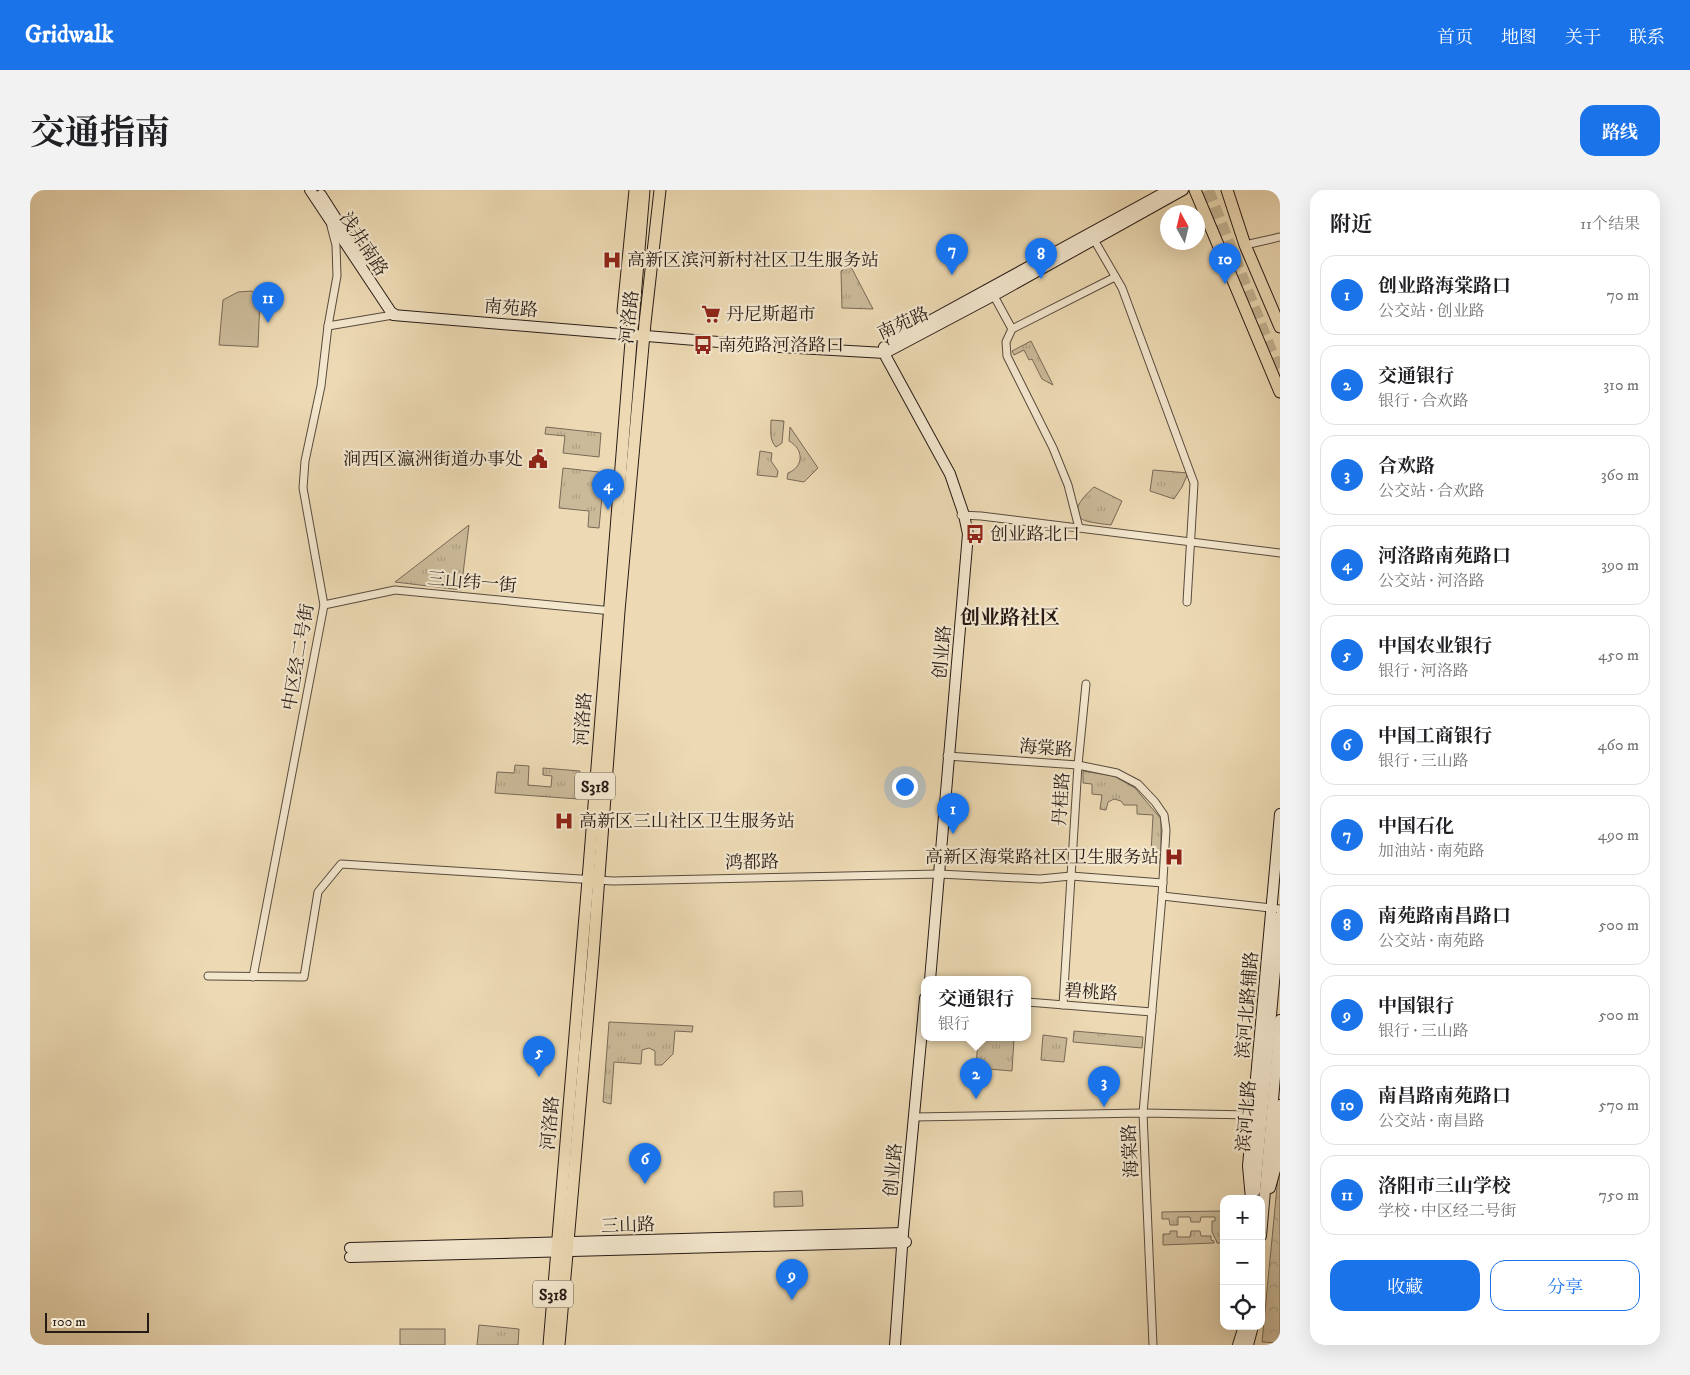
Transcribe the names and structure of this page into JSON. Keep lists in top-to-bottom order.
{
  "streets": {
    "main road": ["河洛路", "S318"],
    "street": [
      "浅井南路",
      "南苑路",
      "三山纬一街",
      "创业路",
      "中区经二号街",
      "海棠路",
      "丹桂路",
      "鸿都路",
      "碧桃路",
      "滨河北路辅路",
      "滨河北路",
      "三山路"
    ]
  },
  "crossings": [
    ["浅井南路", "南苑路"],
    ["浅井南路", "中区经二号街"],
    ["南苑路", "河洛路"],
    ["南苑路", "创业路"],
    ["河洛路", "三山纬一街"],
    ["河洛路", "鸿都路"],
    ["河洛路", "三山路"],
    ["三山纬一街", "中区经二号街"],
    ["创业路", "海棠路"],
    ["创业路", "鸿都路"],
    ["创业路", "三山路"],
    ["中区经二号街", "鸿都路"],
    ["海棠路", "丹桂路"],
    ["海棠路", "鸿都路"],
    ["海棠路", "碧桃路"],
    ["丹桂路", "鸿都路"],
    ["丹桂路", "碧桃路"],
    ["滨河北路辅路", "滨河北路"]
  ],
  "districts": ["创业路社区"],
  "places": {
    "hospital": ["高新区滨河新村社区卫生服务站", "高新区三山社区卫生服务站", "高新区海棠路社区卫生服务站"],
    "supermarket": ["丹尼斯超市"],
    "bus stop": ["南苑路河洛路口", "创业路北口"],
    "public building": ["涧西区瀛洲街道办事处"]
  },
  "scale_bar": "100 m",
  "north": "top",
  "page": {
    "header": "Gridwalk",
    "nav": [
      "首页",
      "地图",
      "关于",
      "联系"
    ],
    "title": "交通指南",
    "buttons": [
      "路线",
      ["收藏", "分享"]
    ],
    "heading": ["附近", "11个结果"],
    "pins": [
      "7",
      "8",
      "10",
      "11",
      "4",
      "1",
      "5",
      "2",
      "3",
      "6",
      "9"
    ],
    "list": [
      {
        "mark": "1",
        "name": "创业路海棠路口",
        "note": "公交站 · 创业路",
        "value": "70 m"
      },
      {
        "mark": "2",
        "name": "交通银行",
        "note": "银行 · 合欢路",
        "value": "310 m"
      },
      {
        "mark": "3",
        "name": "合欢路",
        "note": "公交站 · 合欢路",
        "value": "360 m"
      },
      {
        "mark": "4",
        "name": "河洛路南苑路口",
        "note": "公交站 · 河洛路",
        "value": "390 m"
      },
      {
        "mark": "5",
        "name": "中国农业银行",
        "note": "银行 · 河洛路",
        "value": "450 m"
      },
      {
        "mark": "6",
        "name": "中国工商银行",
        "note": "银行 · 三山路",
        "value": "460 m"
      },
      {
        "mark": "7",
        "name": "中国石化",
        "note": "加油站 · 南苑路",
        "value": "490 m"
      },
      {
        "mark": "8",
        "name": "南苑路南昌路口",
        "note": "公交站 · 南苑路",
        "value": "500 m"
      },
      {
        "mark": "9",
        "name": "中国银行",
        "note": "银行 · 三山路",
        "value": "500 m"
      },
      {
        "mark": "10",
        "name": "南昌路南苑路口",
        "note": "公交站 · 南昌路",
        "value": "570 m"
      },
      {
        "mark": "11",
        "name": "洛阳市三山学校",
        "note": "学校 · 中区经二号街",
        "value": "750 m"
      }
    ],
    "popup": ["交通银行", "银行"],
    "map_buttons": ["+", "−"],
    "scale": "100 m"
  }
}
